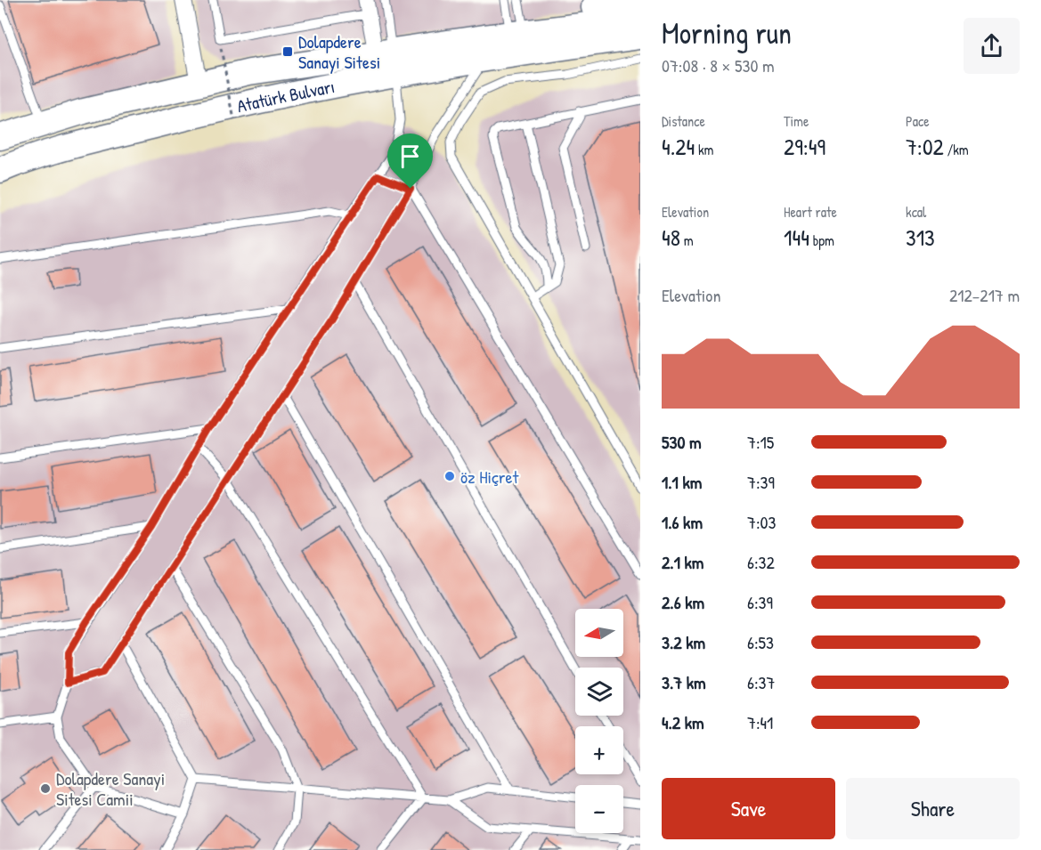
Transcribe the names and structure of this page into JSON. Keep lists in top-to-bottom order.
{
  "streets": {
    "main road": ["Atatürk Bulvarı"]
  },
  "places": {
    "transit": ["Dolapdere Sanayi Sitesi"],
    "other": ["öz Hiçret", "Dolapdere Sanayi Sitesi Camii"]
  },
  "north": "left",
  "page": {
    "heading": ["Morning run", "07:08 · 8 × 530 m"],
    "stats": [
      ["Distance", "4.24 km"],
      ["Time", "29:49"],
      ["Pace", "7:02 /km"],
      ["Elevation", "48 m"],
      ["Heart rate", "144 bpm"],
      ["kcal", "313"]
    ],
    "chart": ["Elevation", "212–217 m"],
    "list": [
      {
        "name": "530 m",
        "note": "7:15"
      },
      {
        "name": "1.1 km",
        "note": "7:39"
      },
      {
        "name": "1.6 km",
        "note": "7:03"
      },
      {
        "name": "2.1 km",
        "note": "6:32"
      },
      {
        "name": "2.6 km",
        "note": "6:39"
      },
      {
        "name": "3.2 km",
        "note": "6:53"
      },
      {
        "name": "3.7 km",
        "note": "6:37"
      },
      {
        "name": "4.2 km",
        "note": "7:41"
      }
    ],
    "map_buttons": ["+", "−"],
    "buttons": ["Save", "Share"]
  }
}
